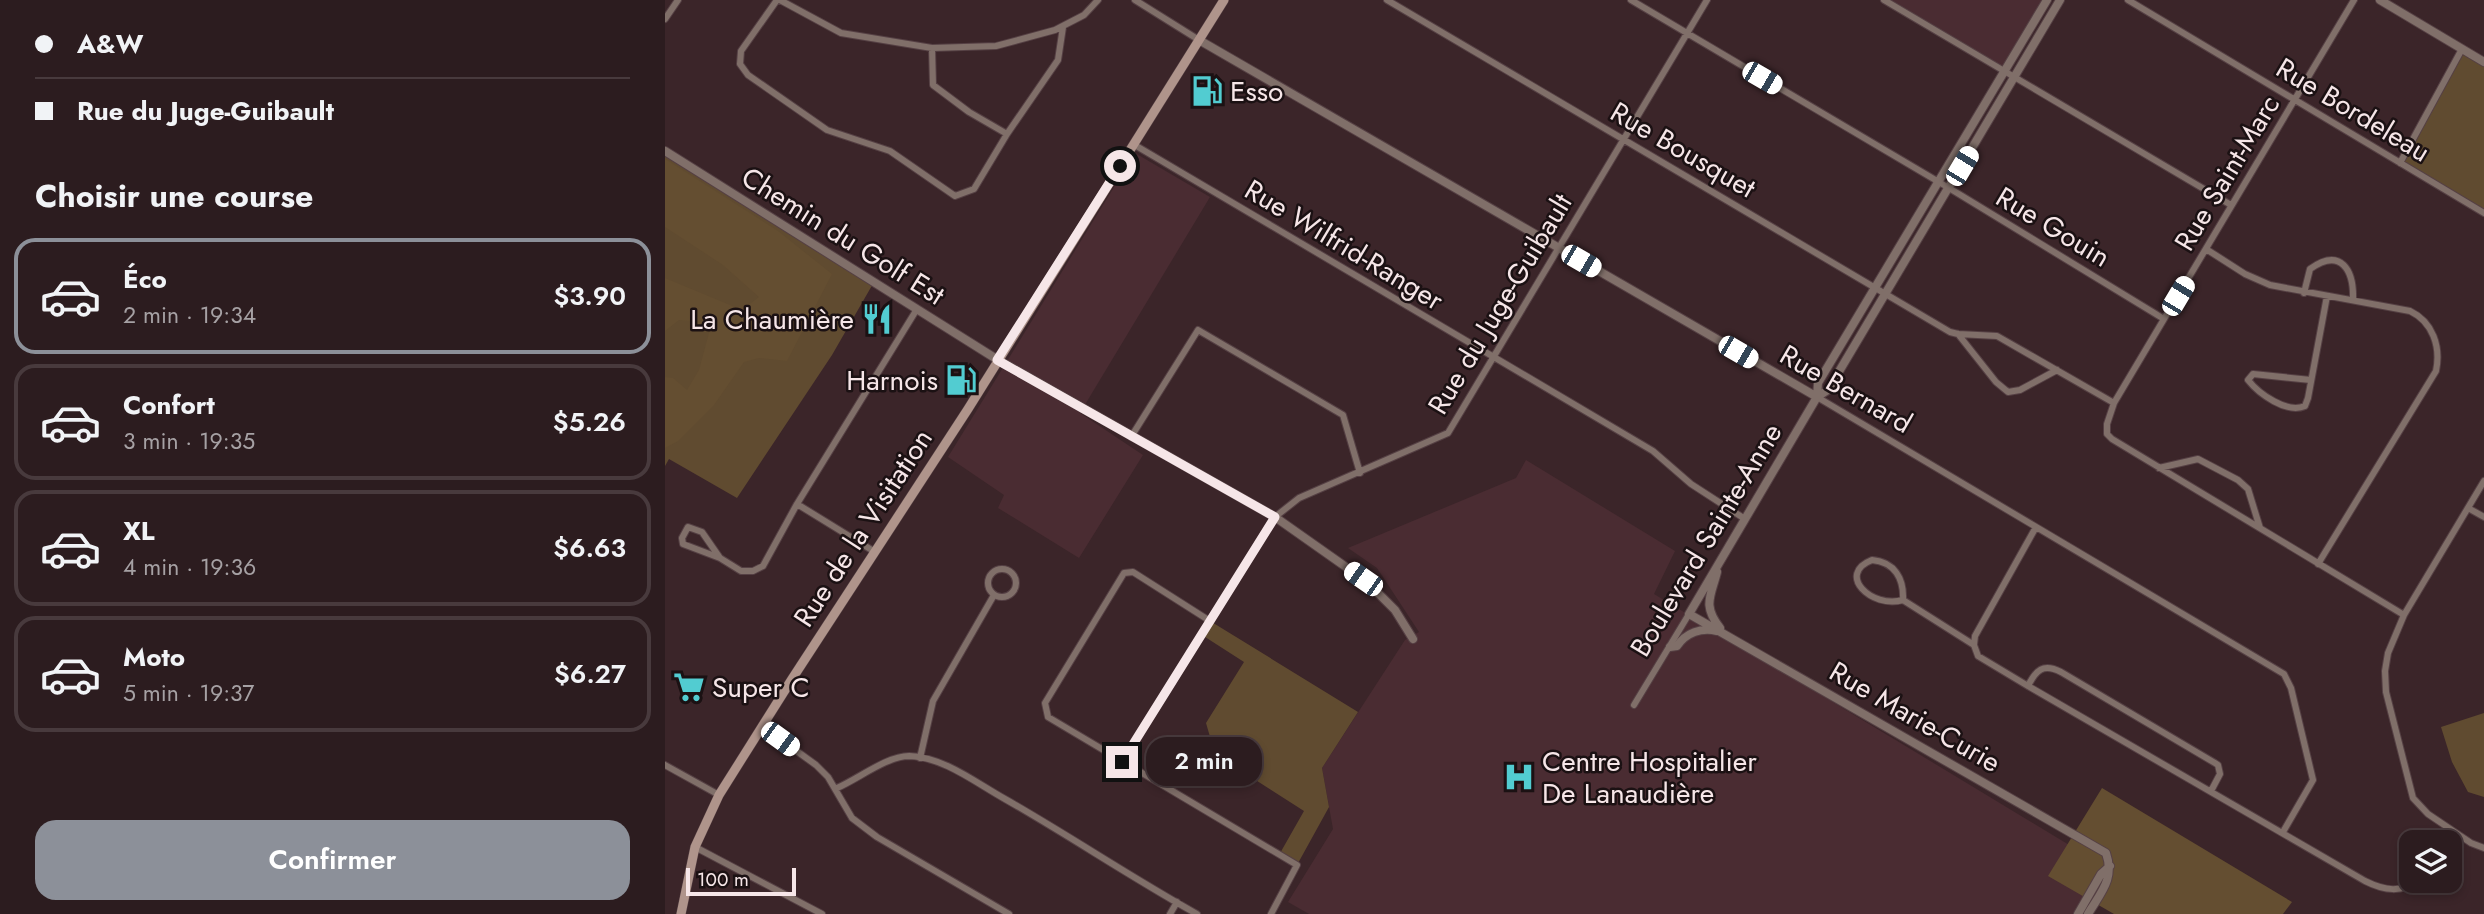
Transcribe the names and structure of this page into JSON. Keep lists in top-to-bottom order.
{
  "streets": {
    "main road": ["Rue de la Visitation"],
    "street": [
      "Rue Bordeleau",
      "Rue Bousquet",
      "Rue Saint-Marc",
      "Rue Gouin",
      "Chemin du Golf Est",
      "Rue Wilfrid-Ranger",
      "Rue du Juge-Guibault",
      "Rue Bernard",
      "Boulevard Sainte-Anne",
      "Rue Marie-Curie"
    ]
  },
  "crossings": [
    ["Rue Bordeleau", "Rue Saint-Marc"],
    ["Rue Bousquet", "Rue Saint-Marc"],
    ["Rue Bousquet", "Rue du Juge-Guibault"],
    ["Rue Bousquet", "Boulevard Sainte-Anne"],
    ["Rue Saint-Marc", "Rue Gouin"],
    ["Rue Gouin", "Rue du Juge-Guibault"],
    ["Rue Gouin", "Boulevard Sainte-Anne"],
    ["Chemin du Golf Est", "Rue du Juge-Guibault"],
    ["Chemin du Golf Est", "Rue de la Visitation"],
    ["Rue Wilfrid-Ranger", "Rue du Juge-Guibault"],
    ["Rue Wilfrid-Ranger", "Rue de la Visitation"],
    ["Rue Wilfrid-Ranger", "Boulevard Sainte-Anne"],
    ["Rue du Juge-Guibault", "Rue Bernard"],
    ["Rue Bernard", "Rue de la Visitation"],
    ["Rue Bernard", "Boulevard Sainte-Anne"],
    ["Boulevard Sainte-Anne", "Rue Marie-Curie"]
  ],
  "places": {
    "fuel station": ["Esso", "Harnois"],
    "restaurant": ["La Chaumière"],
    "supermarket": ["Super C"],
    "hospital": ["Centre Hospitalier De Lanaudière"]
  },
  "scale_bar": "100 m",
  "page": {
    "banner": ["A&W", "Rue du Juge-Guibault"],
    "heading": "Choisir une course",
    "list": [
      {
        "name": "Éco",
        "note": "2 min · 19:34",
        "value": "$3.90"
      },
      {
        "name": "Confort",
        "note": "3 min · 19:35",
        "value": "$5.26"
      },
      {
        "name": "XL",
        "note": "4 min · 19:36",
        "value": "$6.63"
      },
      {
        "name": "Moto",
        "note": "5 min · 19:37",
        "value": "$6.27"
      }
    ],
    "bubble": "2 min",
    "buttons": "Confirmer",
    "scale": "100 m"
  }
}
